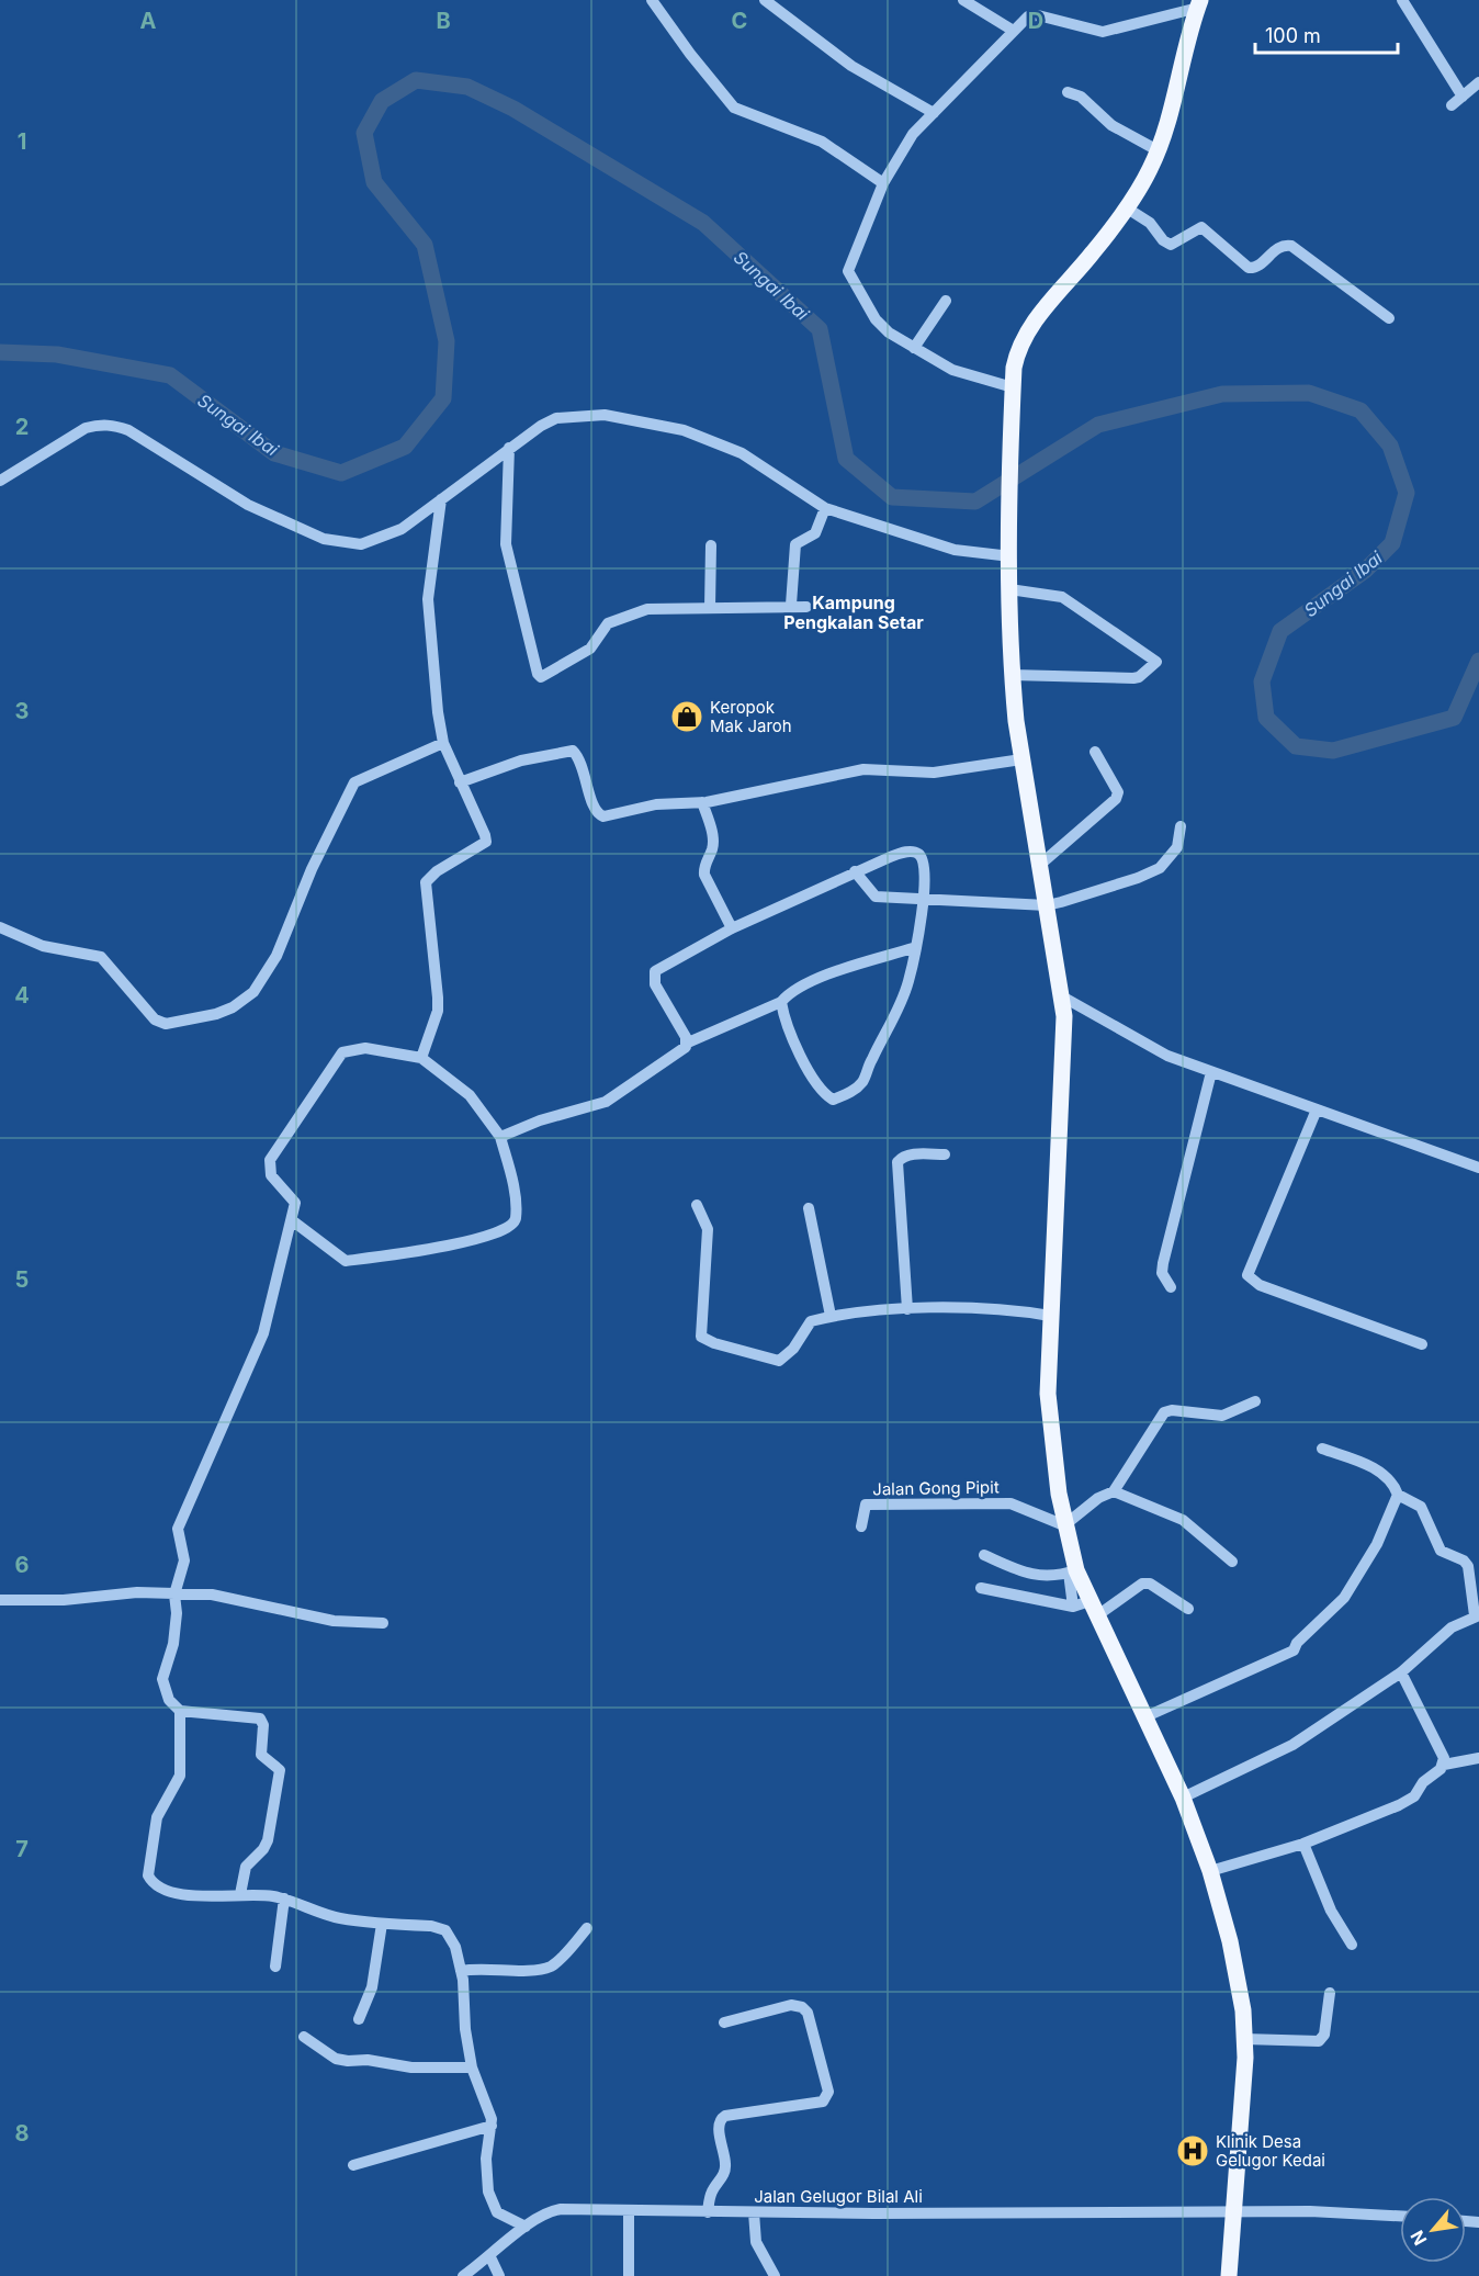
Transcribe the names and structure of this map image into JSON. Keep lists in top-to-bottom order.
{
  "streets": {
    "street": ["Jalan Gong Pipit", "Jalan Gelugor Bilal Ali"]
  },
  "districts": ["Kampung Pengkalan Setar"],
  "water": ["Sungai Ibai"],
  "places": {
    "shop": ["Keropok Mak Jaroh"],
    "hospital": ["Klinik Desa Gelugor Kedai"]
  },
  "scale_bar": "100 m",
  "north": "bottom left",
  "grid": {
    "columns": [
      "A",
      "B",
      "C",
      "D"
    ],
    "rows": [
      "1",
      "2",
      "3",
      "4",
      "5",
      "6",
      "7",
      "8"
    ]
  }
}
